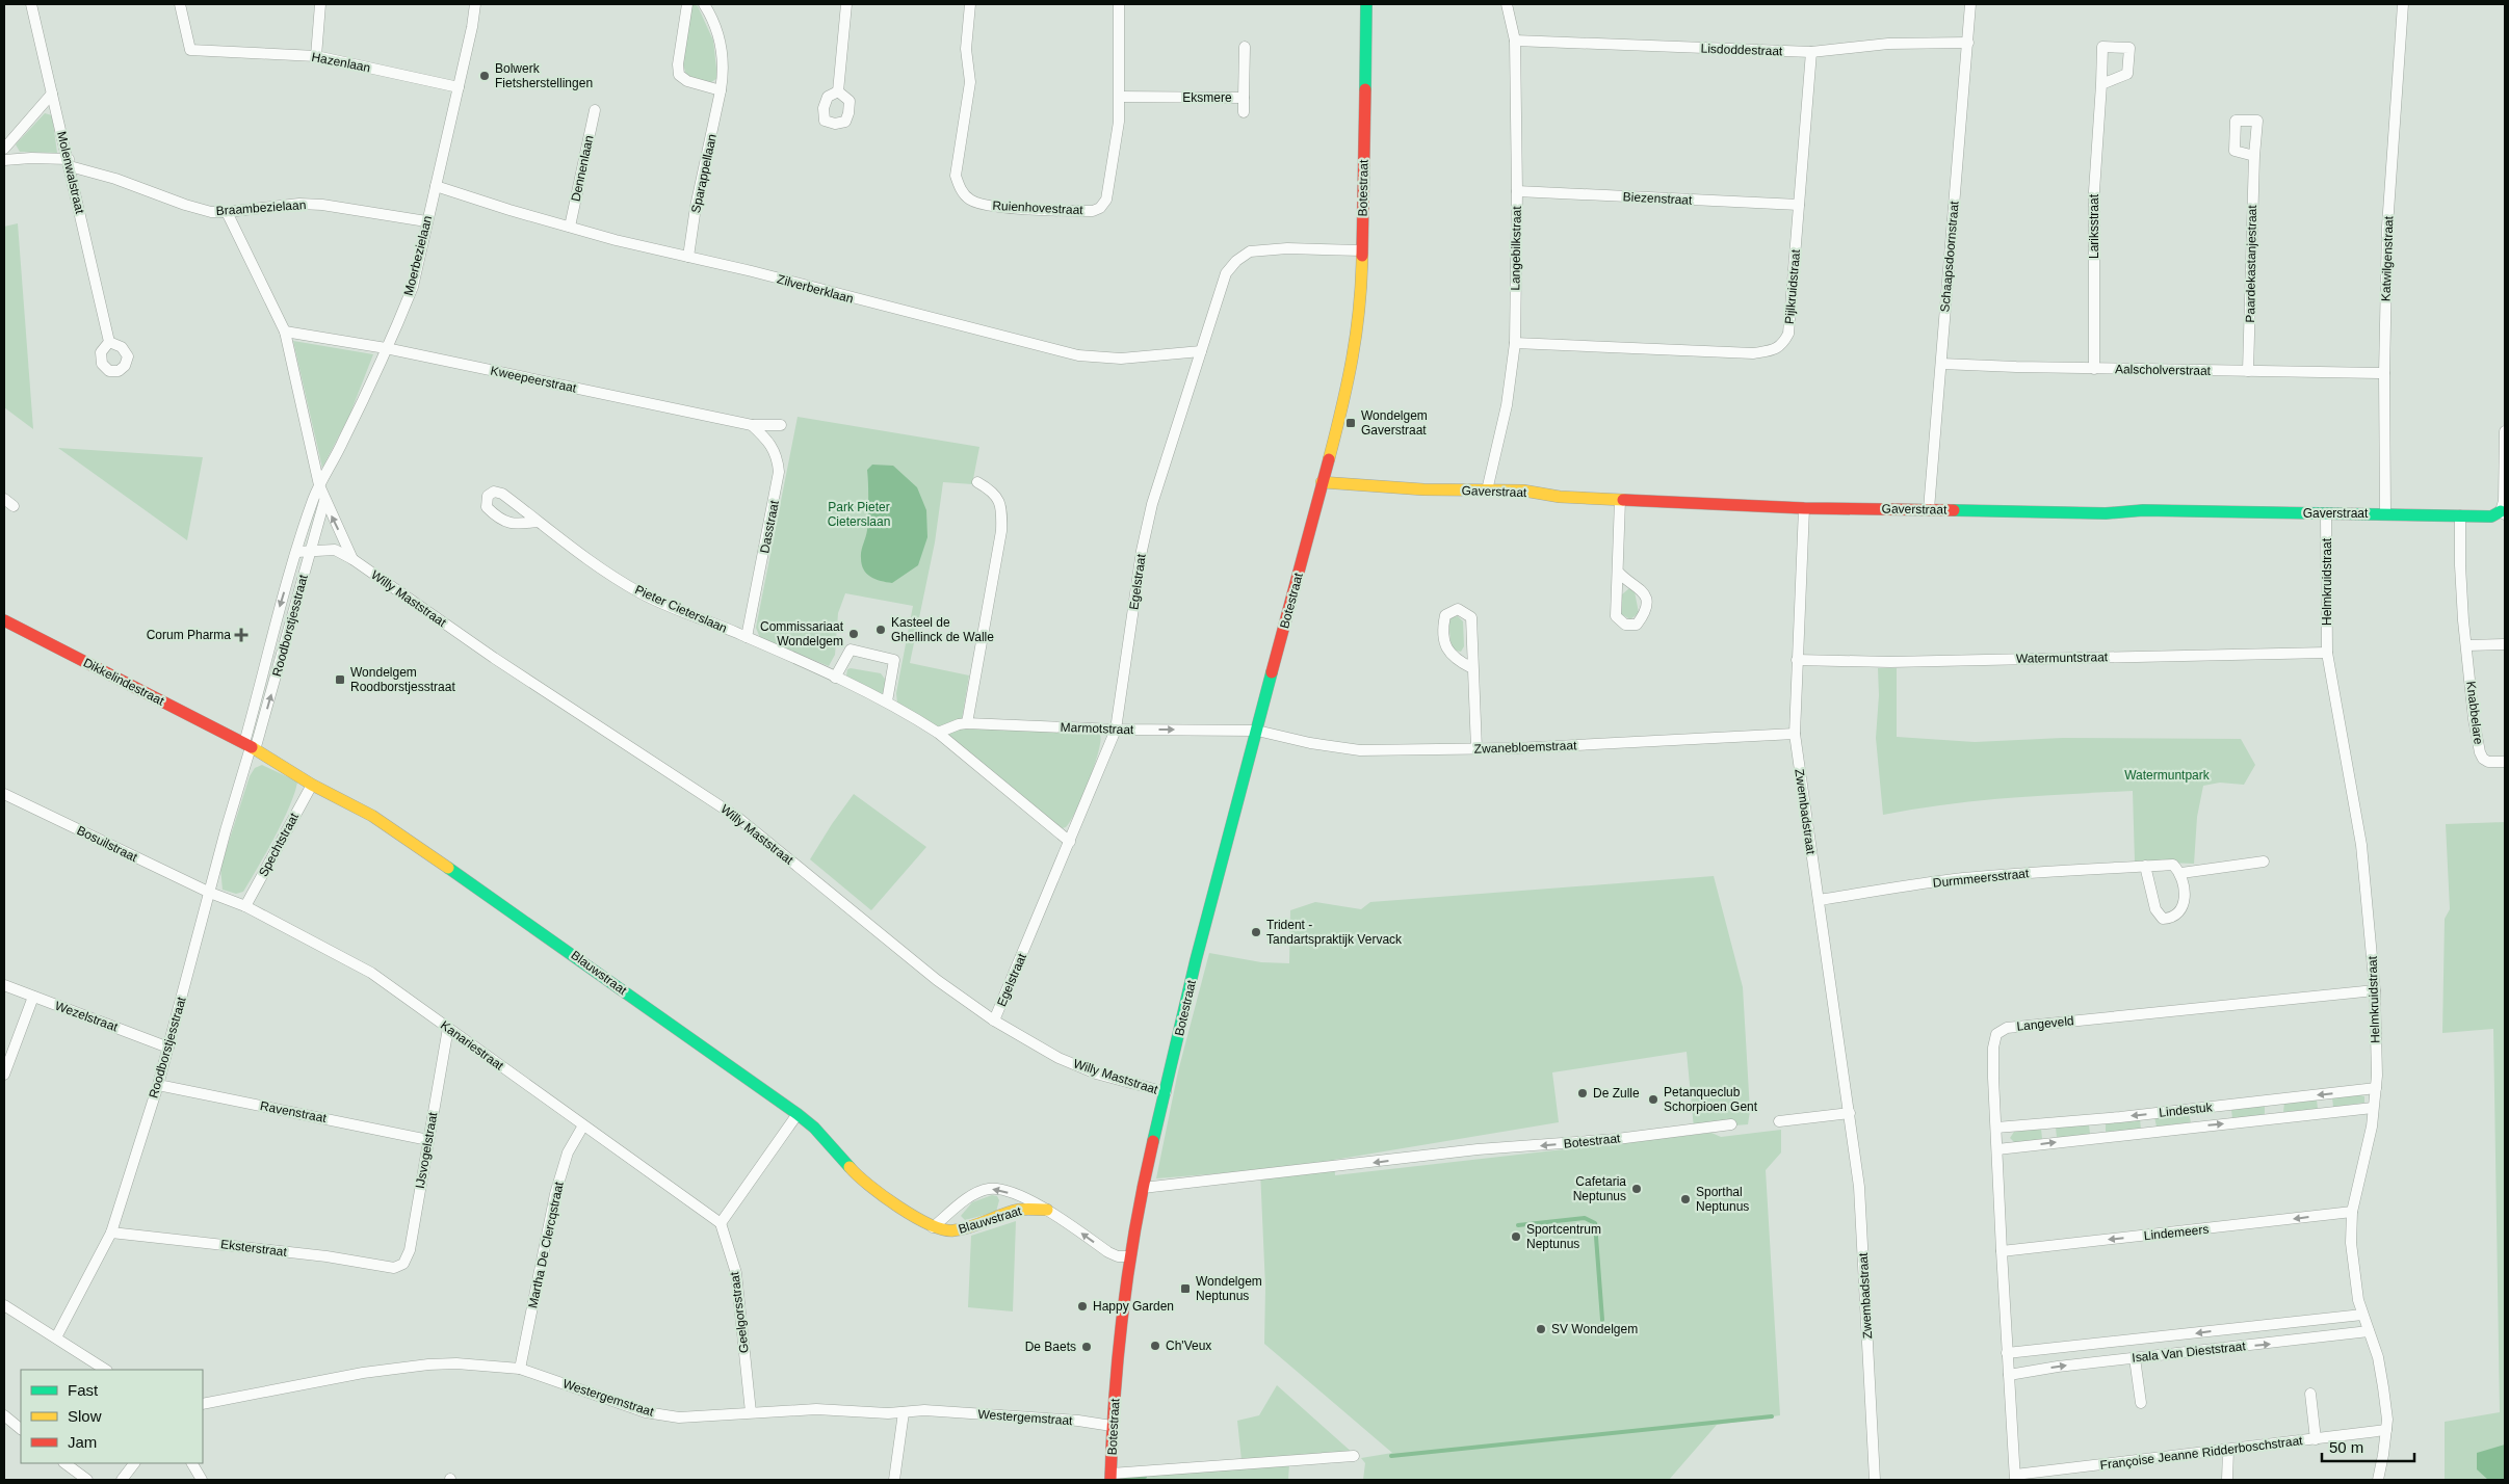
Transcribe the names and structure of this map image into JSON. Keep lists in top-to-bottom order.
{
  "streets": {
    "street": [
      "Lisdoddestraat",
      "Hazenlaan",
      "Eksmere",
      "Dennenlaan",
      "Molenwalstraat",
      "Sparappellaan",
      "Botestraat",
      "Biezenstraat",
      "Braambezielaan",
      "Ruienhovestraat",
      "Lariksstraat",
      "Langebilkstraat",
      "Moerbezielaan",
      "Schaapsdoornstraat",
      "Katwilgenstraat",
      "Paardekastanjestraat",
      "Pijlkruidstraat",
      "Zilverberklaan",
      "Aalscholverstraat",
      "Kweepeerstraat",
      "Gaverstraat",
      "Dasstraat",
      "Egelstraat",
      "Helmkruidstraat",
      "Willy Maststraat",
      "Pieter Cieterslaan",
      "Roodborstjesstraat",
      "Watermuntstraat",
      "Dikkelindestraat",
      "Knabbelare",
      "Marmotstraat",
      "Zwanebloemstraat",
      "Zwembadstraat",
      "Bosuilstraat",
      "Spechtstraat",
      "Durmmeersstraat",
      "Blauwstraat",
      "Wezelstraat",
      "Langeveld",
      "Kanariestraat",
      "Lindestuk",
      "Ravenstraat",
      "IJsvogelstraat",
      "Lindemeers",
      "Martha De Clercqstraat",
      "Eksterstraat",
      "Geelgorsstraat",
      "Isala Van Dieststraat",
      "Westergemstraat",
      "Françoise Jeanne Ridderboschstraat"
    ]
  },
  "crossings": [
    ["Lisdoddestraat", "Langebilkstraat"],
    ["Lisdoddestraat", "Schaapsdoornstraat"],
    ["Lisdoddestraat", "Pijlkruidstraat"],
    ["Hazenlaan", "Moerbezielaan"],
    ["Eksmere", "Ruienhovestraat"],
    ["Dennenlaan", "Zilverberklaan"],
    ["Molenwalstraat", "Braambezielaan"],
    ["Sparappellaan", "Zilverberklaan"],
    ["Botestraat", "Gaverstraat"],
    ["Botestraat", "Egelstraat"],
    ["Botestraat", "Willy Maststraat"],
    ["Botestraat", "Marmotstraat"],
    ["Botestraat", "Zwanebloemstraat"],
    ["Botestraat", "Blauwstraat"],
    ["Botestraat", "Westergemstraat"],
    ["Biezenstraat", "Langebilkstraat"],
    ["Biezenstraat", "Pijlkruidstraat"],
    ["Braambezielaan", "Moerbezielaan"],
    ["Braambezielaan", "Willy Maststraat"],
    ["Lariksstraat", "Aalscholverstraat"],
    ["Langebilkstraat", "Pijlkruidstraat"],
    ["Langebilkstraat", "Gaverstraat"],
    ["Moerbezielaan", "Zilverberklaan"],
    ["Moerbezielaan", "Kweepeerstraat"],
    ["Moerbezielaan", "Willy Maststraat"],
    ["Moerbezielaan", "Roodborstjesstraat"],
    ["Schaapsdoornstraat", "Aalscholverstraat"],
    ["Schaapsdoornstraat", "Gaverstraat"],
    ["Katwilgenstraat", "Aalscholverstraat"],
    ["Katwilgenstraat", "Gaverstraat"],
    ["Paardekastanjestraat", "Aalscholverstraat"],
    ["Zilverberklaan", "Egelstraat"],
    ["Kweepeerstraat", "Dasstraat"],
    ["Kweepeerstraat", "Willy Maststraat"],
    ["Gaverstraat", "Helmkruidstraat"],
    ["Gaverstraat", "Knabbelare"],
    ["Gaverstraat", "Zwembadstraat"],
    ["Dasstraat", "Pieter Cieterslaan"],
    ["Egelstraat", "Willy Maststraat"],
    ["Egelstraat", "Pieter Cieterslaan"],
    ["Egelstraat", "Marmotstraat"],
    ["Helmkruidstraat", "Watermuntstraat"],
    ["Helmkruidstraat", "Langeveld"],
    ["Helmkruidstraat", "Lindestuk"],
    ["Helmkruidstraat", "Lindemeers"],
    ["Helmkruidstraat", "Isala Van Dieststraat"],
    ["Helmkruidstraat", "Françoise Jeanne Ridderboschstraat"],
    ["Willy Maststraat", "Roodborstjesstraat"],
    ["Pieter Cieterslaan", "Marmotstraat"],
    ["Roodborstjesstraat", "Dikkelindestraat"],
    ["Roodborstjesstraat", "Bosuilstraat"],
    ["Roodborstjesstraat", "Blauwstraat"],
    ["Roodborstjesstraat", "Wezelstraat"],
    ["Roodborstjesstraat", "Kanariestraat"],
    ["Roodborstjesstraat", "Ravenstraat"],
    ["Roodborstjesstraat", "Eksterstraat"],
    ["Watermuntstraat", "Zwembadstraat"],
    ["Dikkelindestraat", "Blauwstraat"],
    ["Marmotstraat", "Zwanebloemstraat"],
    ["Zwanebloemstraat", "Zwembadstraat"],
    ["Zwembadstraat", "Durmmeersstraat"],
    ["Bosuilstraat", "Kanariestraat"],
    ["Spechtstraat", "Blauwstraat"],
    ["Spechtstraat", "Kanariestraat"],
    ["Langeveld", "Lindestuk"],
    ["Langeveld", "Lindemeers"],
    ["Langeveld", "Isala Van Dieststraat"],
    ["Langeveld", "Françoise Jeanne Ridderboschstraat"],
    ["Kanariestraat", "IJsvogelstraat"],
    ["Kanariestraat", "Martha De Clercqstraat"],
    ["Kanariestraat", "Geelgorsstraat"],
    ["Ravenstraat", "IJsvogelstraat"],
    ["IJsvogelstraat", "Eksterstraat"],
    ["Martha De Clercqstraat", "Westergemstraat"],
    ["Geelgorsstraat", "Westergemstraat"]
  ],
  "one_way": ["Marmotstraat", "Lindemeers"],
  "parks": ["Park Pieter Cieterslaan", "Watermuntpark"],
  "places": {
    "other": [
      "Bolwerk Fietsherstellingen",
      "Kasteel de Ghellinck de Walle",
      "Commissariaat Wondelgem",
      "Trident - Tandartspraktijk Vervack",
      "De Zulle",
      "Petanqueclub Schorpioen Gent",
      "Cafetaria Neptunus",
      "Sporthal Neptunus",
      "Sportcentrum Neptunus",
      "Happy Garden",
      "SV Wondelgem",
      "Ch'Veux",
      "De Baets"
    ],
    "transit": ["Wondelgem Gaverstraat", "Wondelgem Roodborstjesstraat", "Wondelgem Neptunus"],
    "health": ["Corum Pharma"]
  },
  "legend": ["Fast", "Slow", "Jam"],
  "scale_bar": "50 m"
}
